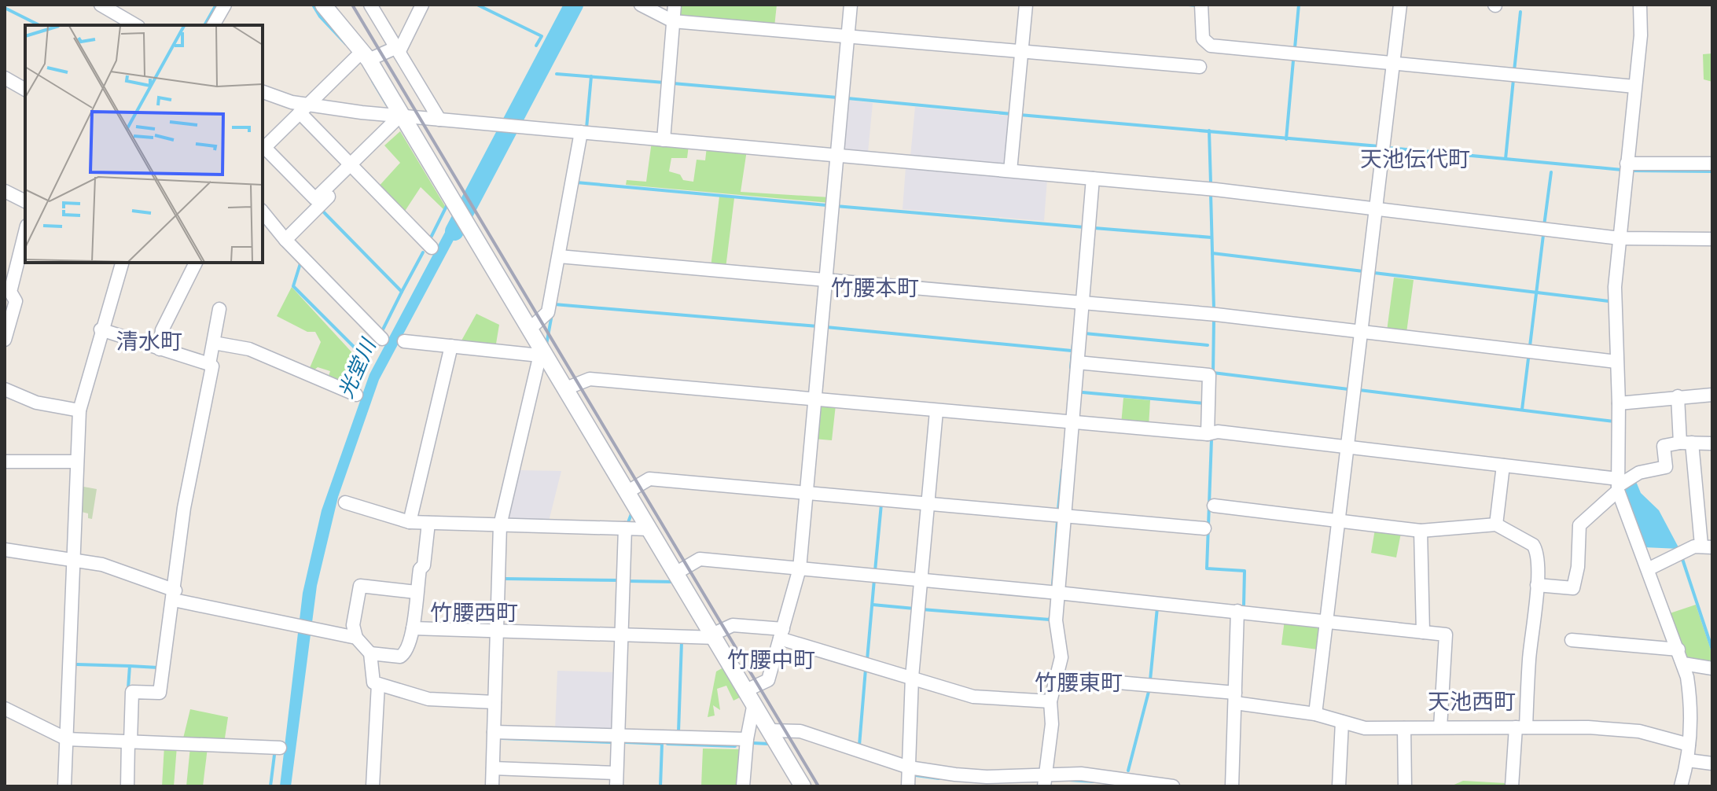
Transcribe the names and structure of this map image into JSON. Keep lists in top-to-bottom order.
{
  "districts": [
    "天池伝代町",
    "竹腰本町",
    "清水町",
    "竹腰西町",
    "竹腰中町",
    "竹腰東町",
    "天池西町"
  ],
  "water": ["光堂川"]
}
